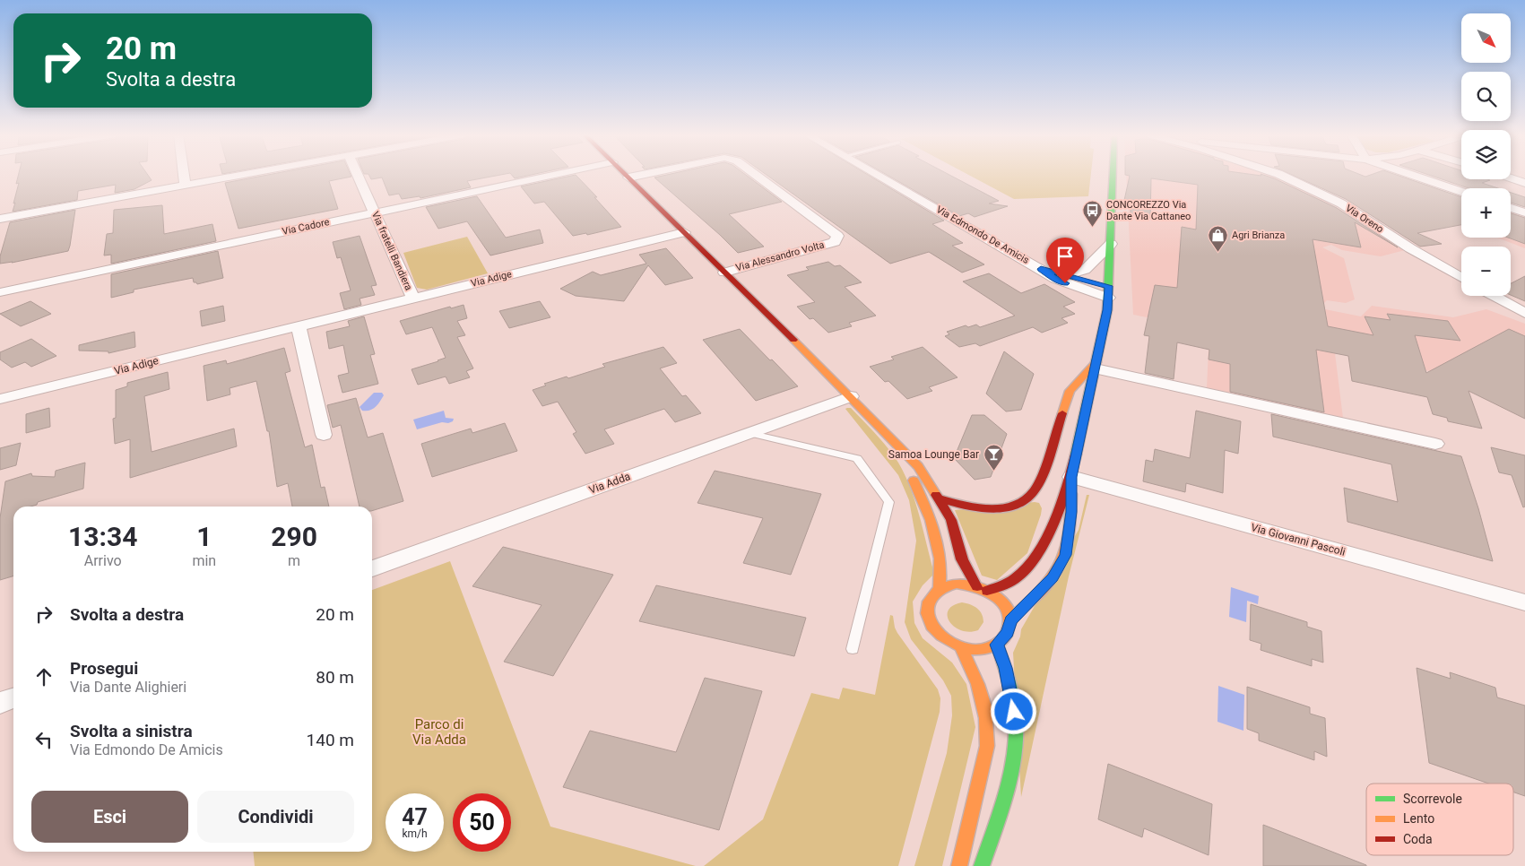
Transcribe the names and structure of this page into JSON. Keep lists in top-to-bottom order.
{
  "streets": {
    "main road": ["Via Alessandro Volta"],
    "street": [
      "Via Oreno",
      "Via Cadore",
      "Via Edmondo De Amicis",
      "Via fratelli Bandiera",
      "Via Adige",
      "Via Adda",
      "Via Giovanni Pascoli"
    ]
  },
  "crossings": [
    ["Via Cadore", "Via fratelli Bandiera"],
    ["Via fratelli Bandiera", "Via Adige"],
    ["Via Alessandro Volta", "Via Adige"],
    ["Via Alessandro Volta", "Via Adda"]
  ],
  "parks": ["Parco di Via Adda"],
  "places": {
    "bus stop": ["CONCOREZZO Via Dante Via Cattaneo"],
    "shop": ["Agri Brianza"],
    "bar": ["Samoa Lounge Bar"]
  },
  "legend": ["Scorrevole", "Lento", "Coda"],
  "north": "bottom right",
  "page": {
    "map_buttons": ["+", "−"],
    "turn": ["20 m", "Svolta a destra"],
    "eta": [
      "13:34",
      "Arrivo",
      "1",
      "min",
      "290",
      "m"
    ],
    "list": [
      {
        "name": "Svolta a destra",
        "value": "20 m"
      },
      {
        "name": "Prosegui",
        "note": "Via Dante Alighieri",
        "value": "80 m"
      },
      {
        "name": "Svolta a sinistra",
        "note": "Via Edmondo De Amicis",
        "value": "140 m"
      }
    ],
    "buttons": ["Esci", "Condividi"],
    "speed": "47 km/h",
    "limit": "50"
  }
}
